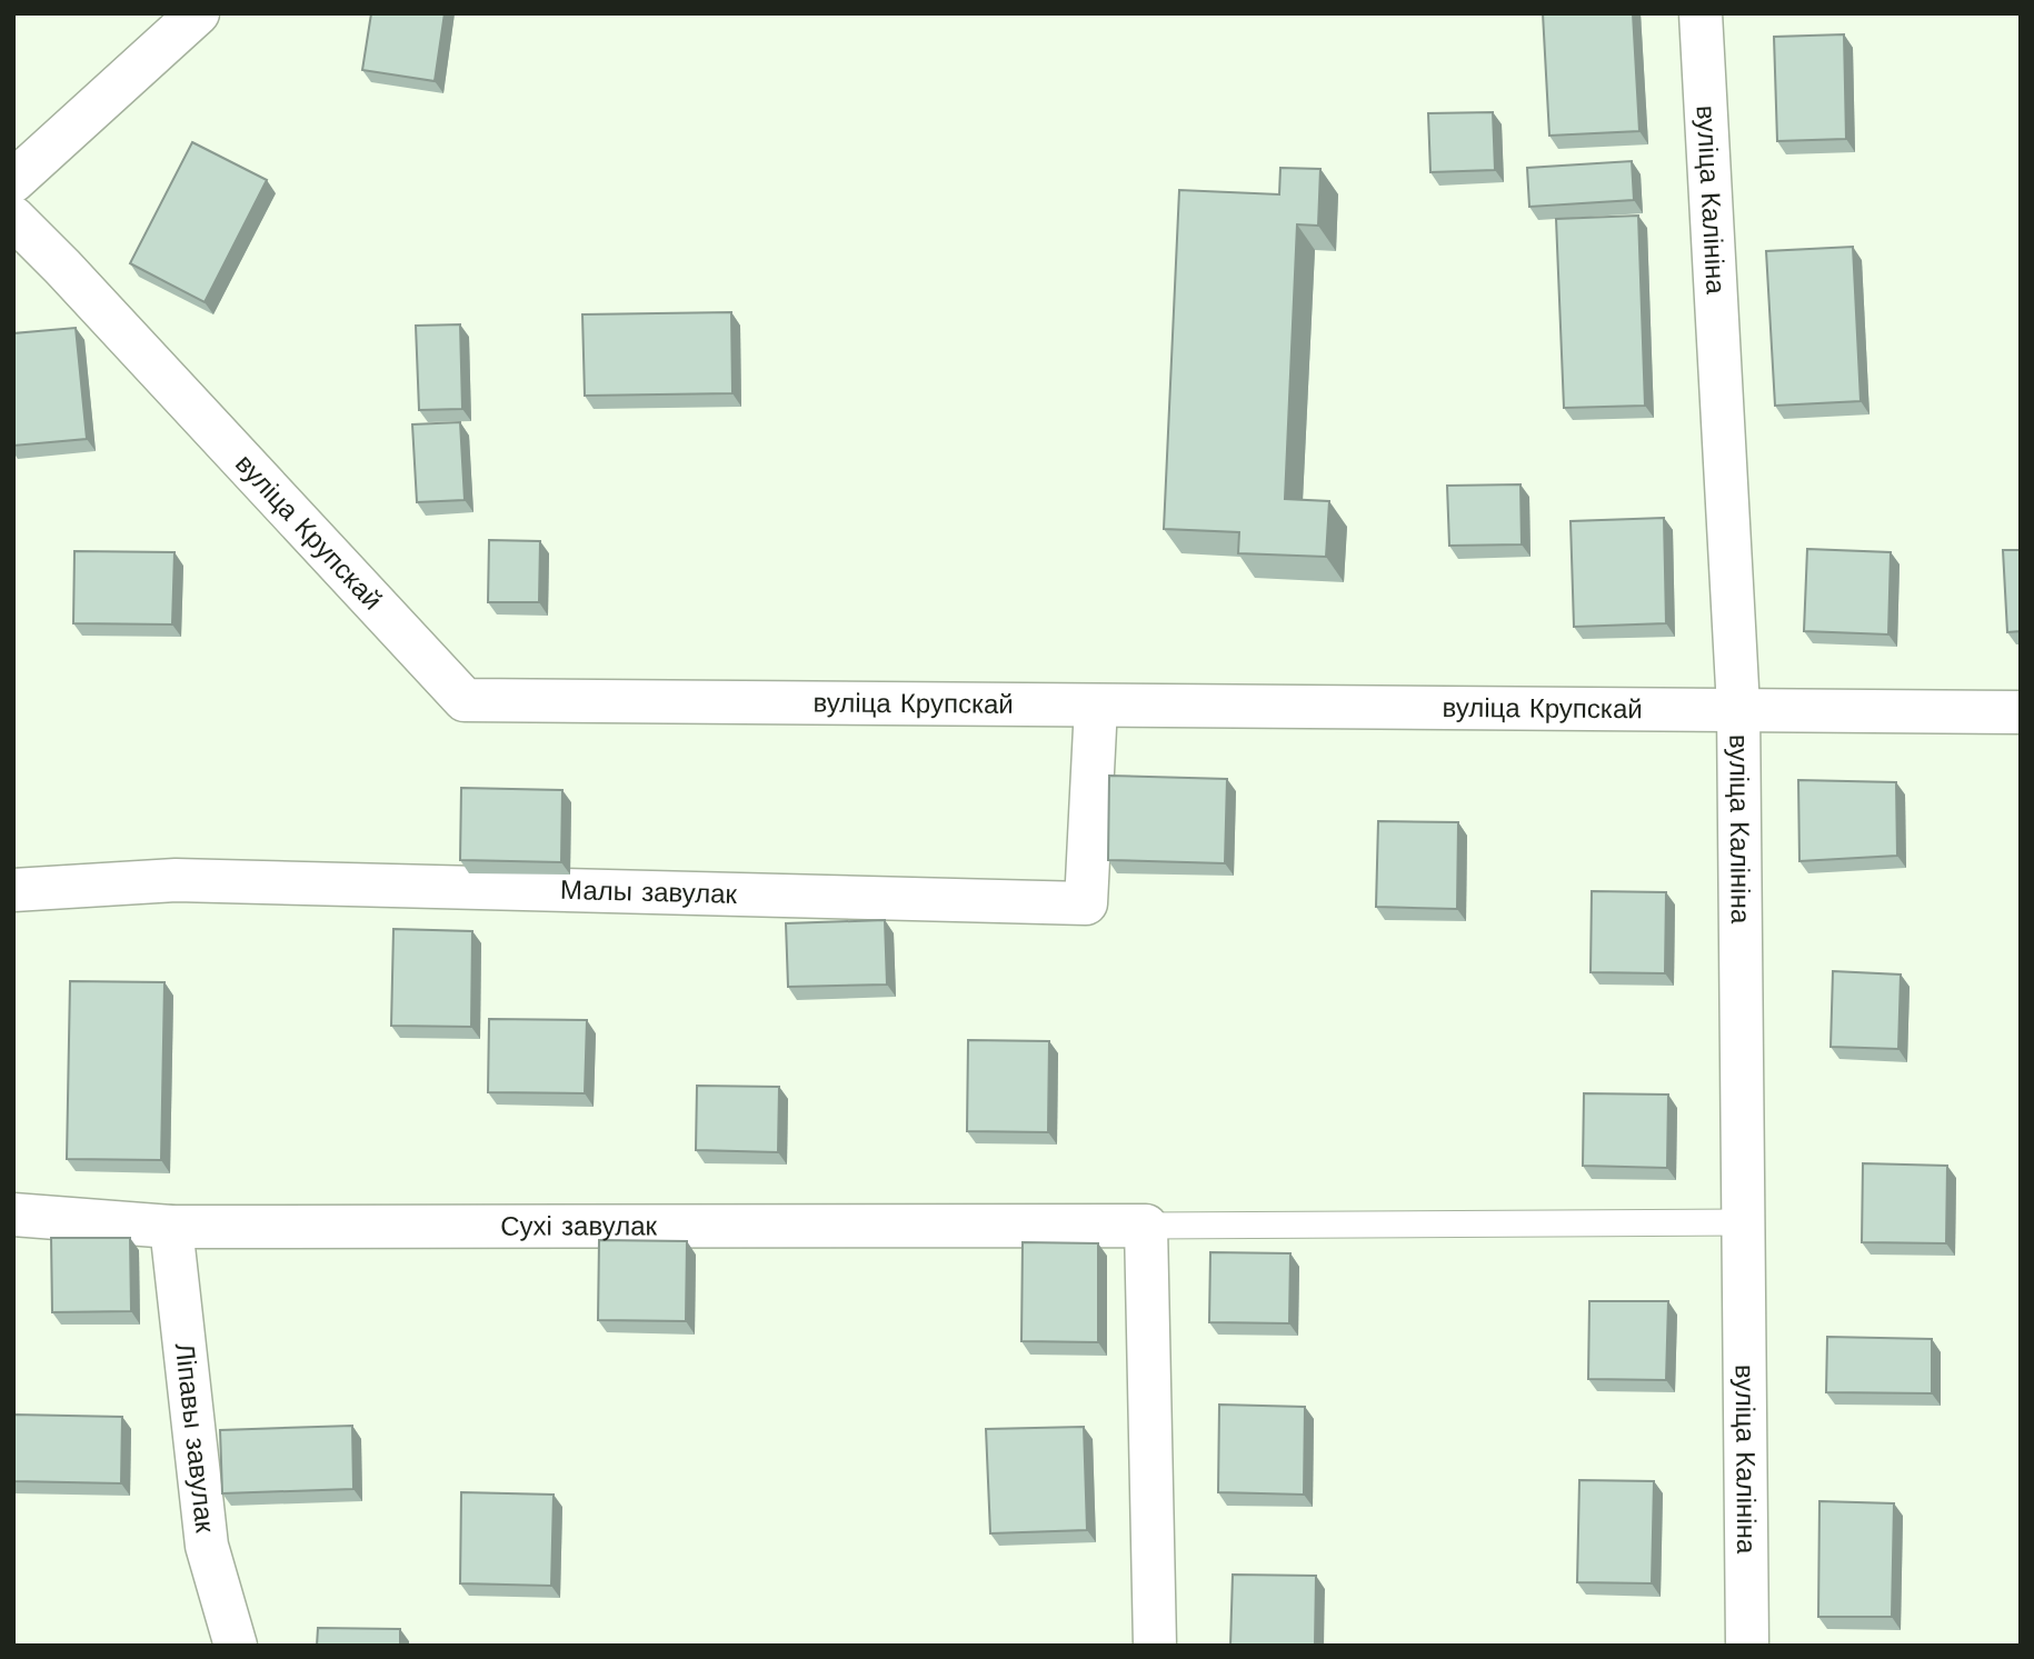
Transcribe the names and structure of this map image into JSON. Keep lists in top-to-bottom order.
{
  "streets": {
    "street": [
      "вуліца Калініна",
      "вуліца Крупскай",
      "Малы завулак",
      "Сухі завулак",
      "Ліпавы завулак"
    ]
  },
  "crossings": [
    ["вуліца Калініна", "вуліца Крупскай"],
    ["вуліца Крупскай", "Малы завулак"],
    ["Сухі завулак", "Ліпавы завулак"]
  ]
}
